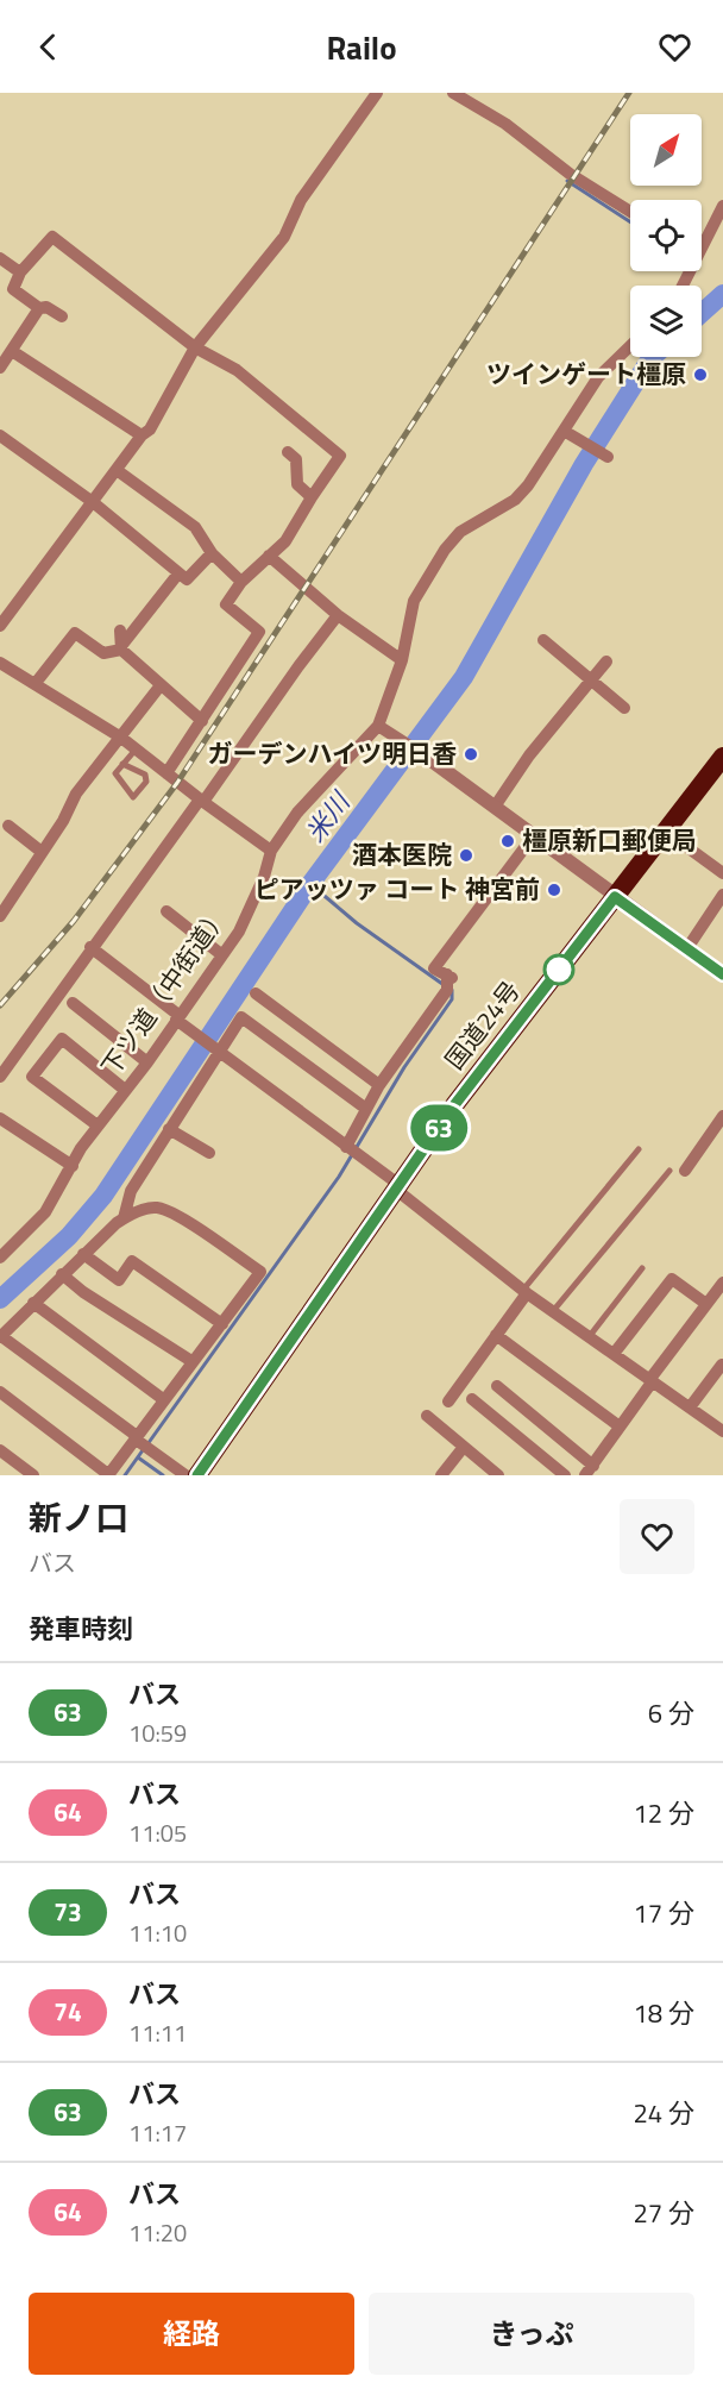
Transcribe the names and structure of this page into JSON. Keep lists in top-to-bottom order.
{
  "streets": {
    "highway": ["国道24号"],
    "street": ["下ツ道（中街道）"]
  },
  "water": ["米川"],
  "places": [
    "ツインゲート橿原",
    "ガーデンハイツ明日香",
    "橿原新口郵便局",
    "酒本医院",
    "ピアッツァ コート 神宮前"
  ],
  "lines": ["bus line 63"],
  "north": "top right",
  "page": {
    "header": "Railo",
    "on_map": "63",
    "heading": [
      ["新ノ口", "バス"],
      "発車時刻"
    ],
    "list": [
      {
        "mark": "63",
        "name": "バス",
        "note": "10:59",
        "value": "6 分"
      },
      {
        "mark": "64",
        "name": "バス",
        "note": "11:05",
        "value": "12 分"
      },
      {
        "mark": "73",
        "name": "バス",
        "note": "11:10",
        "value": "17 分"
      },
      {
        "mark": "74",
        "name": "バス",
        "note": "11:11",
        "value": "18 分"
      },
      {
        "mark": "63",
        "name": "バス",
        "note": "11:17",
        "value": "24 分"
      },
      {
        "mark": "64",
        "name": "バス",
        "note": "11:20",
        "value": "27 分"
      }
    ],
    "buttons": ["経路", "きっぷ"]
  }
}
